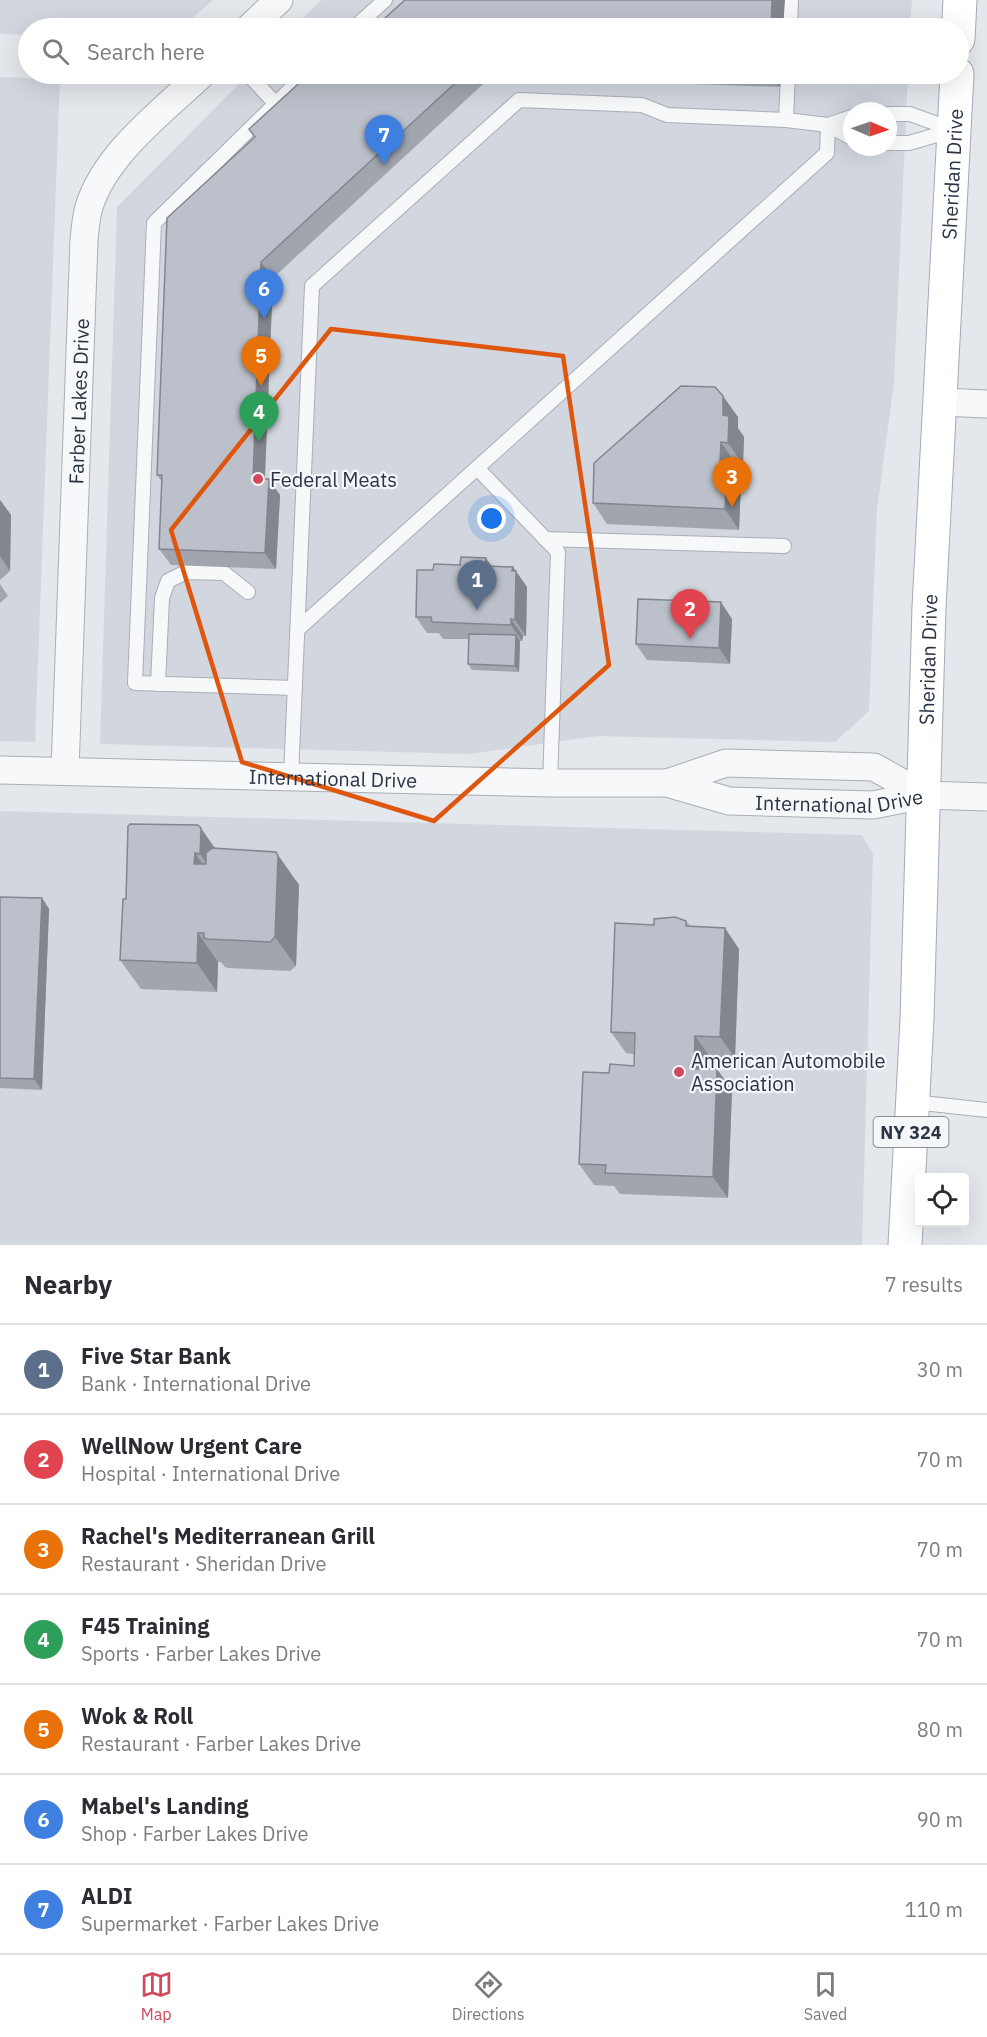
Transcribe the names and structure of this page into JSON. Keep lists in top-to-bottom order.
{
  "streets": {
    "main road": ["Sheridan Drive", "NY 324"],
    "street": ["Farber Lakes Drive", "International Drive"]
  },
  "crossings": [
    ["Sheridan Drive", "International Drive"],
    ["Farber Lakes Drive", "International Drive"]
  ],
  "places": ["Federal Meats", "American Automobile Association"],
  "north": "right",
  "page": {
    "search": "Search here",
    "pins": [
      "7",
      "6",
      "5",
      "4",
      "3",
      "1",
      "2"
    ],
    "heading": ["Nearby", "7 results"],
    "list": [
      {
        "mark": "1",
        "name": "Five Star Bank",
        "note": "Bank · International Drive",
        "value": "30 m"
      },
      {
        "mark": "2",
        "name": "WellNow Urgent Care",
        "note": "Hospital · International Drive",
        "value": "70 m"
      },
      {
        "mark": "3",
        "name": "Rachel's Mediterranean Grill",
        "note": "Restaurant · Sheridan Drive",
        "value": "70 m"
      },
      {
        "mark": "4",
        "name": "F45 Training",
        "note": "Sports · Farber Lakes Drive",
        "value": "70 m"
      },
      {
        "mark": "5",
        "name": "Wok & Roll",
        "note": "Restaurant · Farber Lakes Drive",
        "value": "80 m"
      },
      {
        "mark": "6",
        "name": "Mabel's Landing",
        "note": "Shop · Farber Lakes Drive",
        "value": "90 m"
      },
      {
        "mark": "7",
        "name": "ALDI",
        "note": "Supermarket · Farber Lakes Drive",
        "value": "110 m"
      }
    ],
    "nav": ["Map", "Directions", "Saved"]
  }
}
